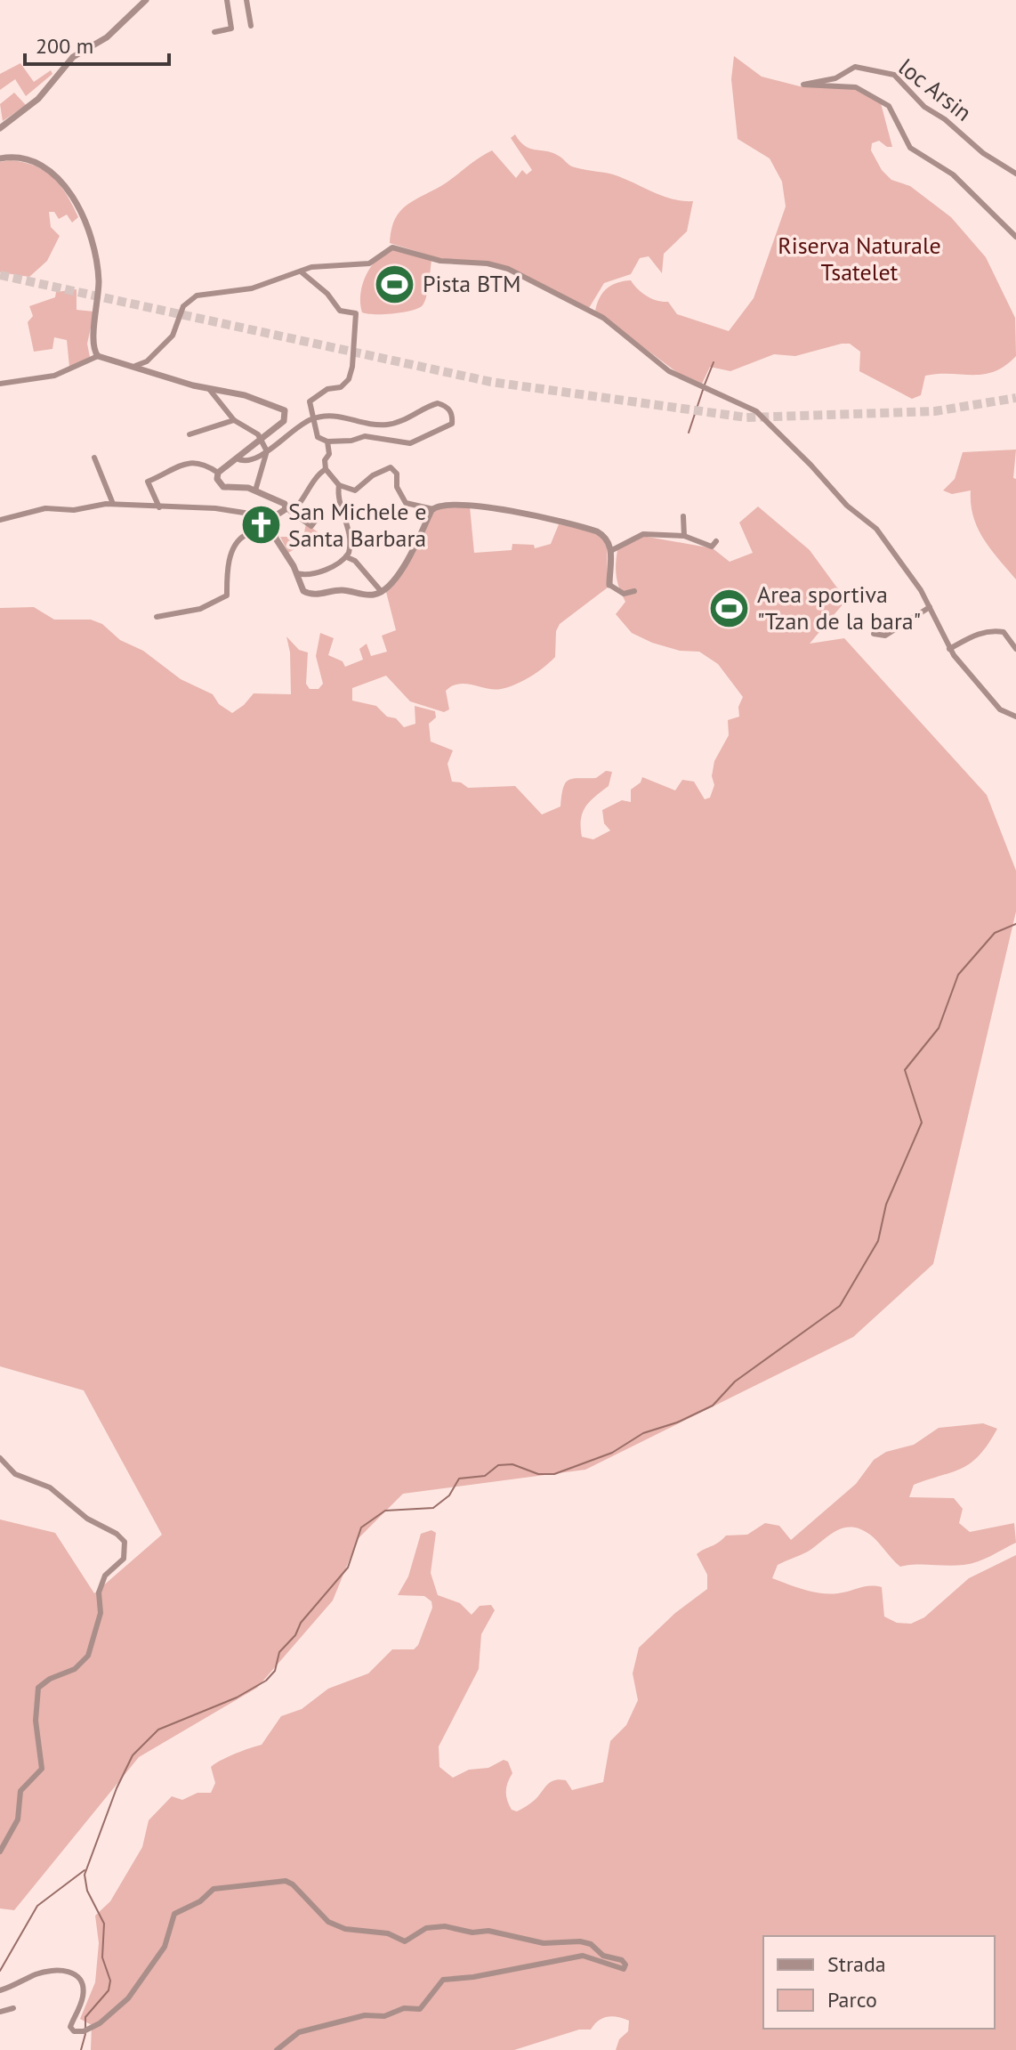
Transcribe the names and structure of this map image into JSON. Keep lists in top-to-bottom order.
{
  "streets": {
    "street": ["loc Arsin"]
  },
  "parks": ["Riserva Naturale Tsatelet"],
  "places": {
    "sports": ["Pista BTM", "Area sportiva \"Tzan de la bara\""],
    "church": ["San Michele e Santa Barbara"]
  },
  "legend": ["Strada", "Parco"],
  "scale_bar": "200 m"
}
